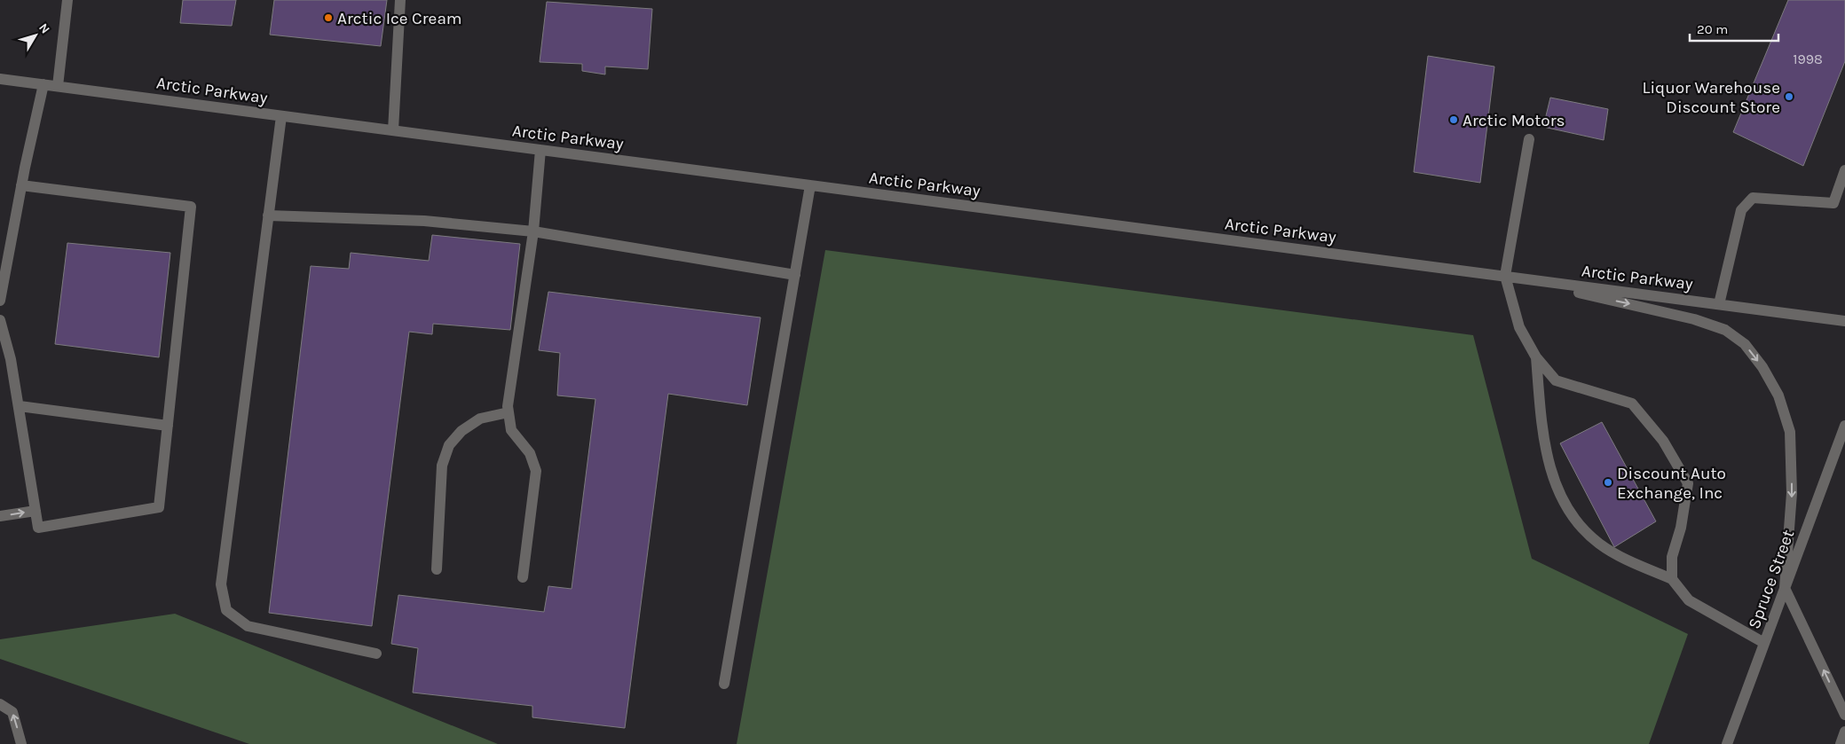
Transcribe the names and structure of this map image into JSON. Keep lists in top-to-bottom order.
{
  "streets": {
    "street": ["Arctic Parkway", "Spruce Street"]
  },
  "places": [
    "Arctic Ice Cream",
    "Liquor Warehouse Discount Store",
    "Arctic Motors",
    "Discount Auto Exchange, Inc"
  ],
  "house_numbers": ["1998"],
  "scale_bar": "20 m",
  "north": "top right"
}
